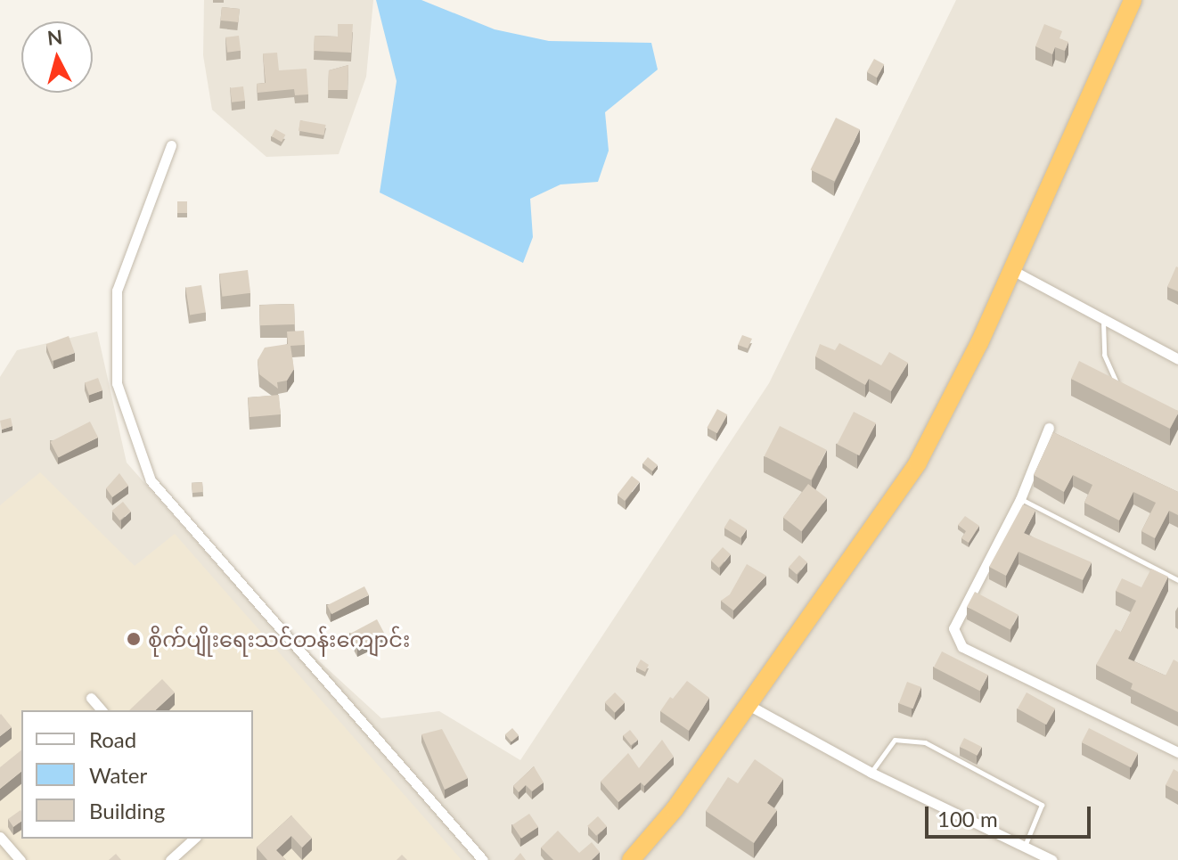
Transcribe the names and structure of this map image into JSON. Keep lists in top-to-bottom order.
{
  "places": ["စိုက်ပျိုးရေးသင်တန်းကျောင်း"],
  "legend": ["Road", "Water", "Building"],
  "scale_bar": "100 m",
  "north": "top"
}
